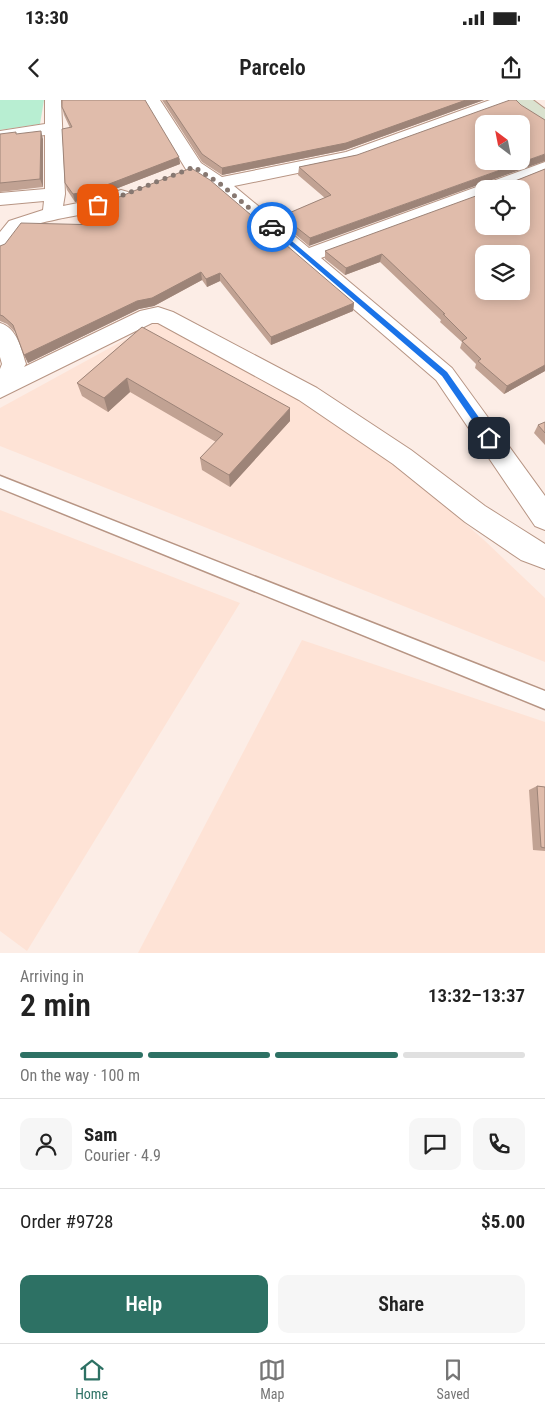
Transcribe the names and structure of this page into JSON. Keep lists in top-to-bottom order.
{
  "north": "top left",
  "page": {
    "status": "13:30",
    "header": "Parcelo",
    "heading": ["2 min", "Arriving in", "13:32–13:37"],
    "panel": [
      "Sam",
      "Courier · 4.9",
      "Order #9728",
      "$5.00"
    ],
    "bar": "On the way · 100 m",
    "buttons": ["Help", "Share"],
    "tabs": ["Home", "Map", "Saved"]
  }
}
